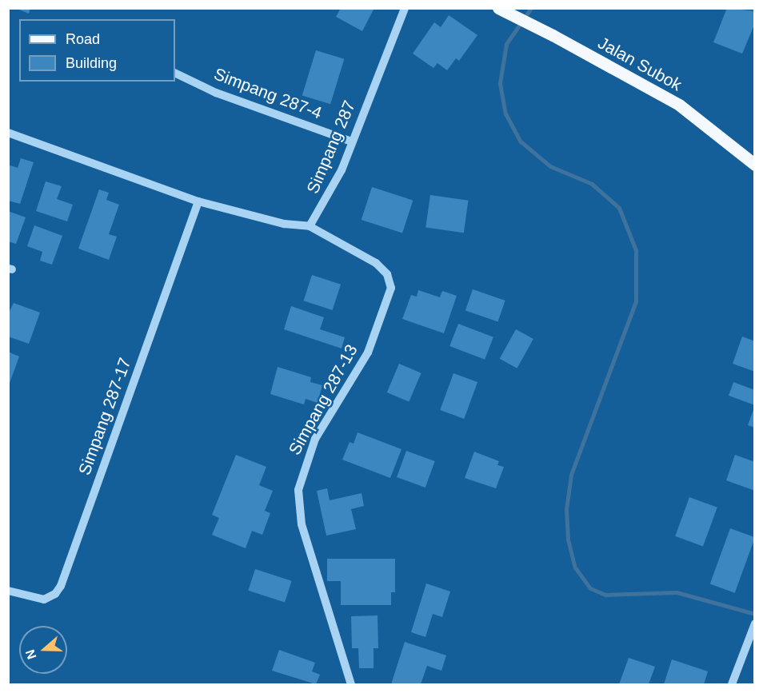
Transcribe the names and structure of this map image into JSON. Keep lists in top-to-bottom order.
{
  "streets": {
    "main road": ["Jalan Subok"],
    "street": [
      "Simpang 287-4",
      "Simpang 287",
      "Simpang 287-13",
      "Simpang 287-17"
    ]
  },
  "crossings": [
    ["Simpang 287-4", "Simpang 287"],
    ["Simpang 287", "Simpang 287-13"]
  ],
  "legend": ["Road", "Building"],
  "north": "left"
}
